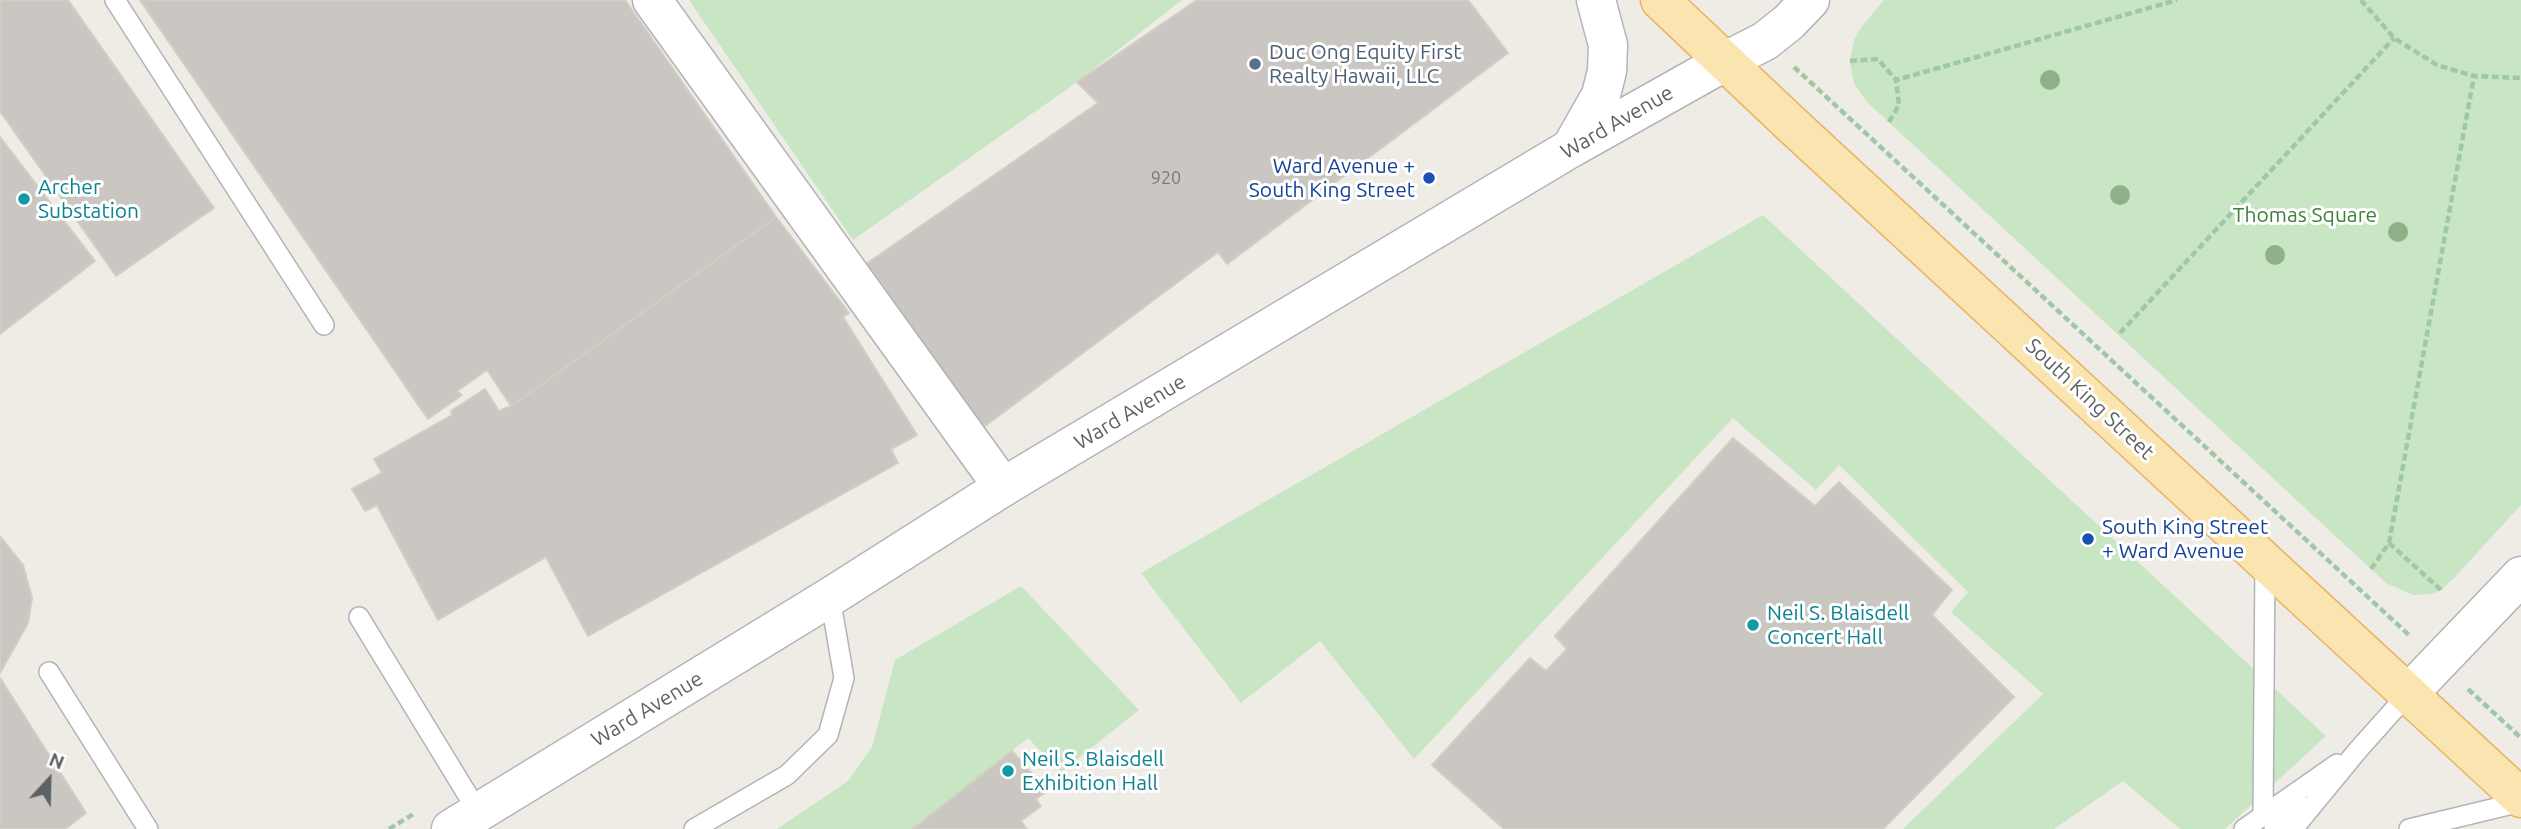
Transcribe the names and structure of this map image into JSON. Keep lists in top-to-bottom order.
{
  "streets": {
    "main road": ["Ward Avenue", "South King Street"]
  },
  "crossings": [
    ["Ward Avenue", "South King Street"]
  ],
  "parks": ["Thomas Square"],
  "places": [
    "Duc Ong Equity First Realty Hawaii, LLC",
    "Ward Avenue + South King Street",
    "Archer Substation",
    "South King Street + Ward Avenue",
    "Neil S. Blaisdell Concert Hall",
    "Neil S. Blaisdell Exhibition Hall"
  ],
  "house_numbers": ["920"],
  "north": "top"
}
